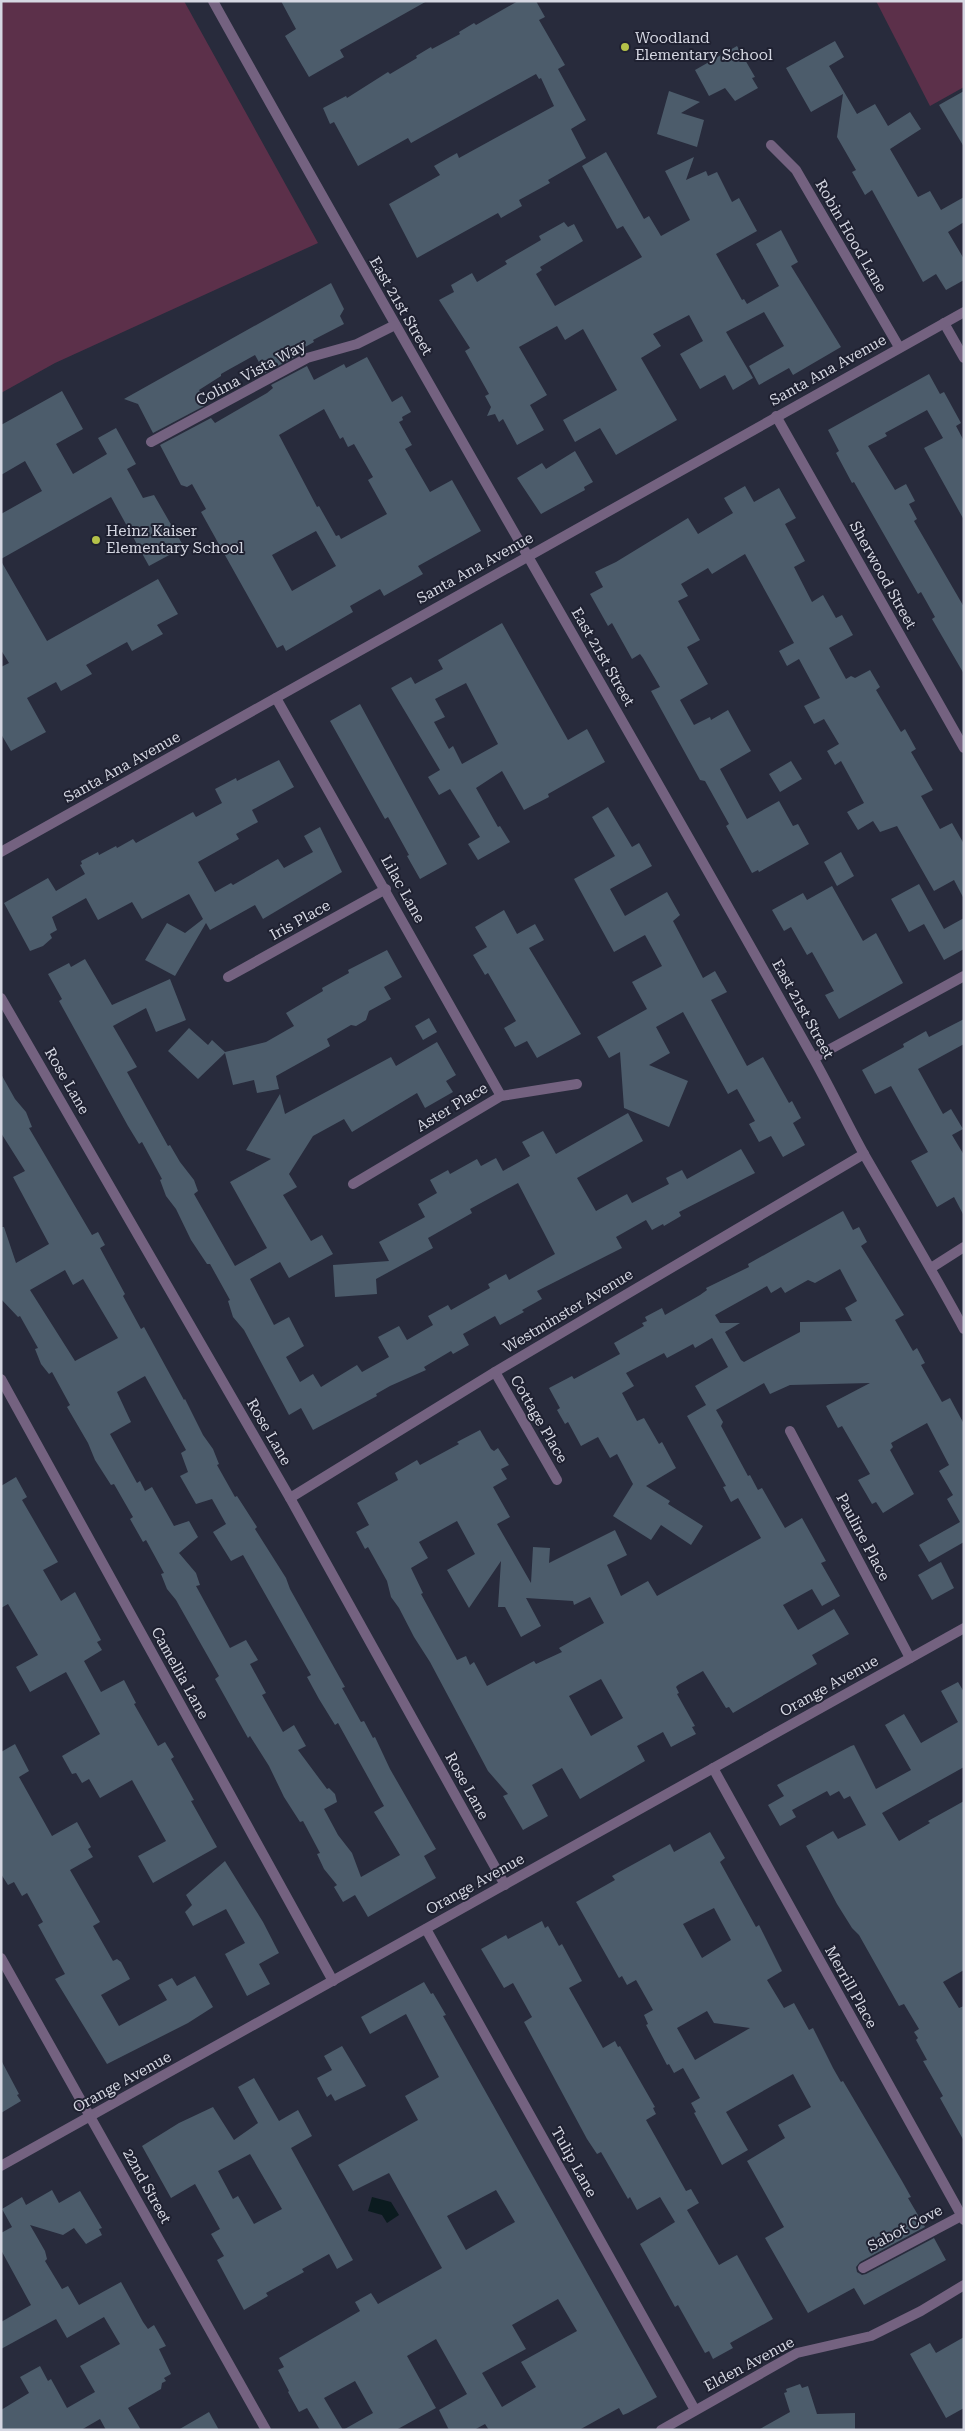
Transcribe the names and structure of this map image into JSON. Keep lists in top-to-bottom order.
{
  "streets": {
    "street": [
      "Robin Hood Lane",
      "East 21st Street",
      "Santa Ana Avenue",
      "Colina Vista Way",
      "Sherwood Street",
      "Lilac Lane",
      "Iris Place",
      "Rose Lane",
      "Aster Place",
      "Westminster Avenue",
      "Cottage Place",
      "Pauline Place",
      "Camellia Lane",
      "Orange Avenue",
      "Merrill Place",
      "Tulip Lane",
      "22nd Street",
      "Sabot Cove",
      "Elden Avenue"
    ]
  },
  "crossings": [
    ["Robin Hood Lane", "Santa Ana Avenue"],
    ["East 21st Street", "Santa Ana Avenue"],
    ["East 21st Street", "Colina Vista Way"],
    ["East 21st Street", "Westminster Avenue"],
    ["Santa Ana Avenue", "Sherwood Street"],
    ["Santa Ana Avenue", "Lilac Lane"],
    ["Lilac Lane", "Iris Place"],
    ["Lilac Lane", "Aster Place"],
    ["Rose Lane", "Westminster Avenue"],
    ["Rose Lane", "Orange Avenue"],
    ["Westminster Avenue", "Cottage Place"],
    ["Pauline Place", "Orange Avenue"],
    ["Camellia Lane", "Orange Avenue"],
    ["Orange Avenue", "Merrill Place"],
    ["Orange Avenue", "Tulip Lane"],
    ["Orange Avenue", "22nd Street"],
    ["Merrill Place", "Sabot Cove"],
    ["Tulip Lane", "Elden Avenue"]
  ],
  "places": ["Woodland Elementary School", "Heinz Kaiser Elementary School"]
}
